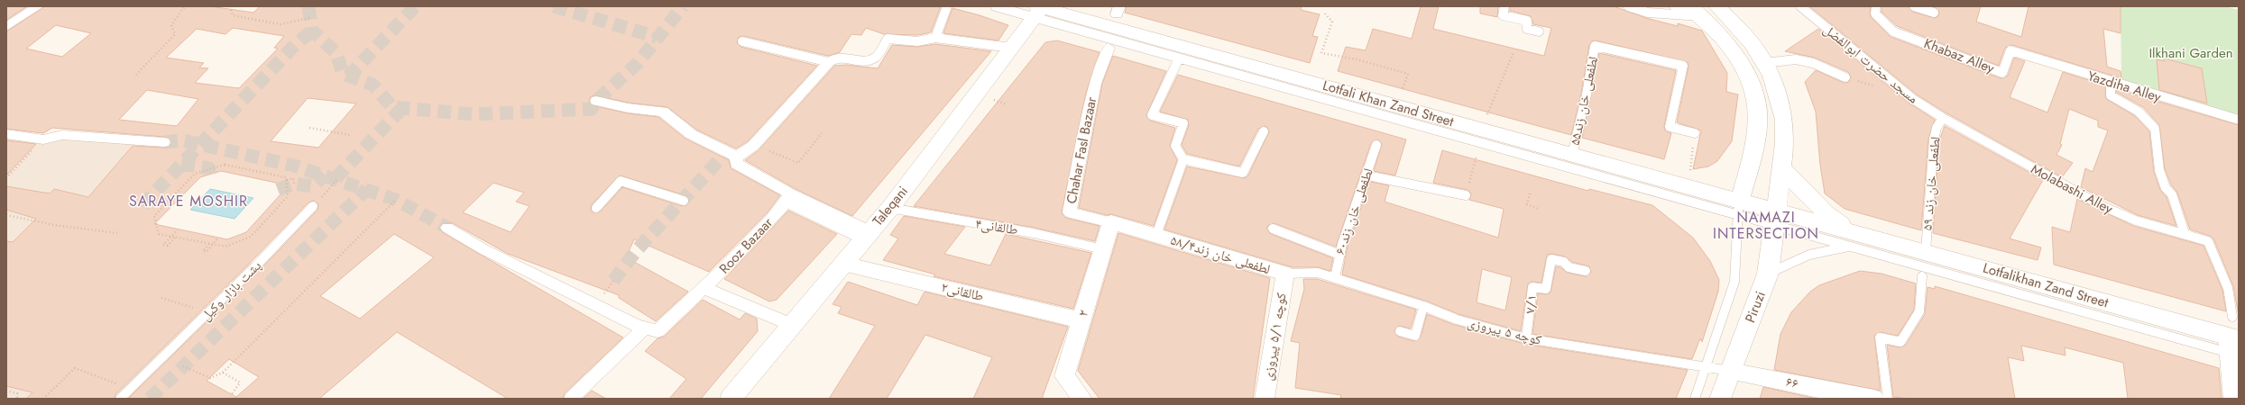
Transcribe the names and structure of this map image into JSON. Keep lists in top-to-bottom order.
{
  "streets": {
    "street": [
      "Lotfali Khan Zand Street",
      "Chahar Fasl Bazaar",
      "Taleqani",
      "Rooz Bazaar",
      "لطفعلی خان زند۵۸/۴",
      "Lotfalikhan Zand Street",
      "طالقانی۲",
      "Piruzi",
      "۲",
      "کوچه ۵/۱ پیروزی",
      "۶۶"
    ],
    "lane": [
      "Khabaz Alley",
      "مسجد حضرت ابوالفضل",
      "Yazdiha Alley",
      "لطفعلی خان زند۵۵",
      "لطفعلی خان زند ۵۹",
      "Molabashi Alley",
      "لطفعلی خان زند۶۰",
      "طالقانی۴",
      "پشت بازار وکیل",
      "۷/۱",
      "کوچه ۵ پیروزی"
    ]
  },
  "crossings": [
    ["Khabaz Alley", "Yazdiha Alley"],
    ["مسجد حضرت ابوالفضل", "لطفعلی خان زند ۵۹"],
    ["مسجد حضرت ابوالفضل", "Molabashi Alley"],
    ["لطفعلی خان زند۵۵", "Lotfali Khan Zand Street"],
    ["Lotfali Khan Zand Street", "Taleqani"],
    ["Lotfali Khan Zand Street", "Lotfalikhan Zand Street"],
    ["Lotfali Khan Zand Street", "Piruzi"],
    ["Chahar Fasl Bazaar", "لطفعلی خان زند۵۸/۴"],
    ["Chahar Fasl Bazaar", "۲"],
    ["لطفعلی خان زند ۵۹", "Molabashi Alley"],
    ["لطفعلی خان زند ۵۹", "Lotfalikhan Zand Street"],
    ["Taleqani", "طالقانی۴"],
    ["Taleqani", "طالقانی۲"],
    ["لطفعلی خان زند۶۰", "کوچه ۵ پیروزی"],
    ["طالقانی۴", "۲"],
    ["لطفعلی خان زند۵۸/۴", "۲"],
    ["لطفعلی خان زند۵۸/۴", "کوچه ۵ پیروزی"],
    ["لطفعلی خان زند۵۸/۴", "کوچه ۵/۱ پیروزی"],
    ["Lotfalikhan Zand Street", "Piruzi"],
    ["طالقانی۲", "۲"],
    ["۷/۱", "کوچه ۵ پیروزی"],
    ["Piruzi", "کوچه ۵ پیروزی"],
    ["Piruzi", "۶۶"],
    ["کوچه ۵ پیروزی", "کوچه ۵/۱ پیروزی"],
    ["کوچه ۵ پیروزی", "۶۶"]
  ],
  "districts": ["SARAYE MOSHIR", "NAMAZI INTERSECTION"],
  "parks": ["Ilkhani Garden"]
}
